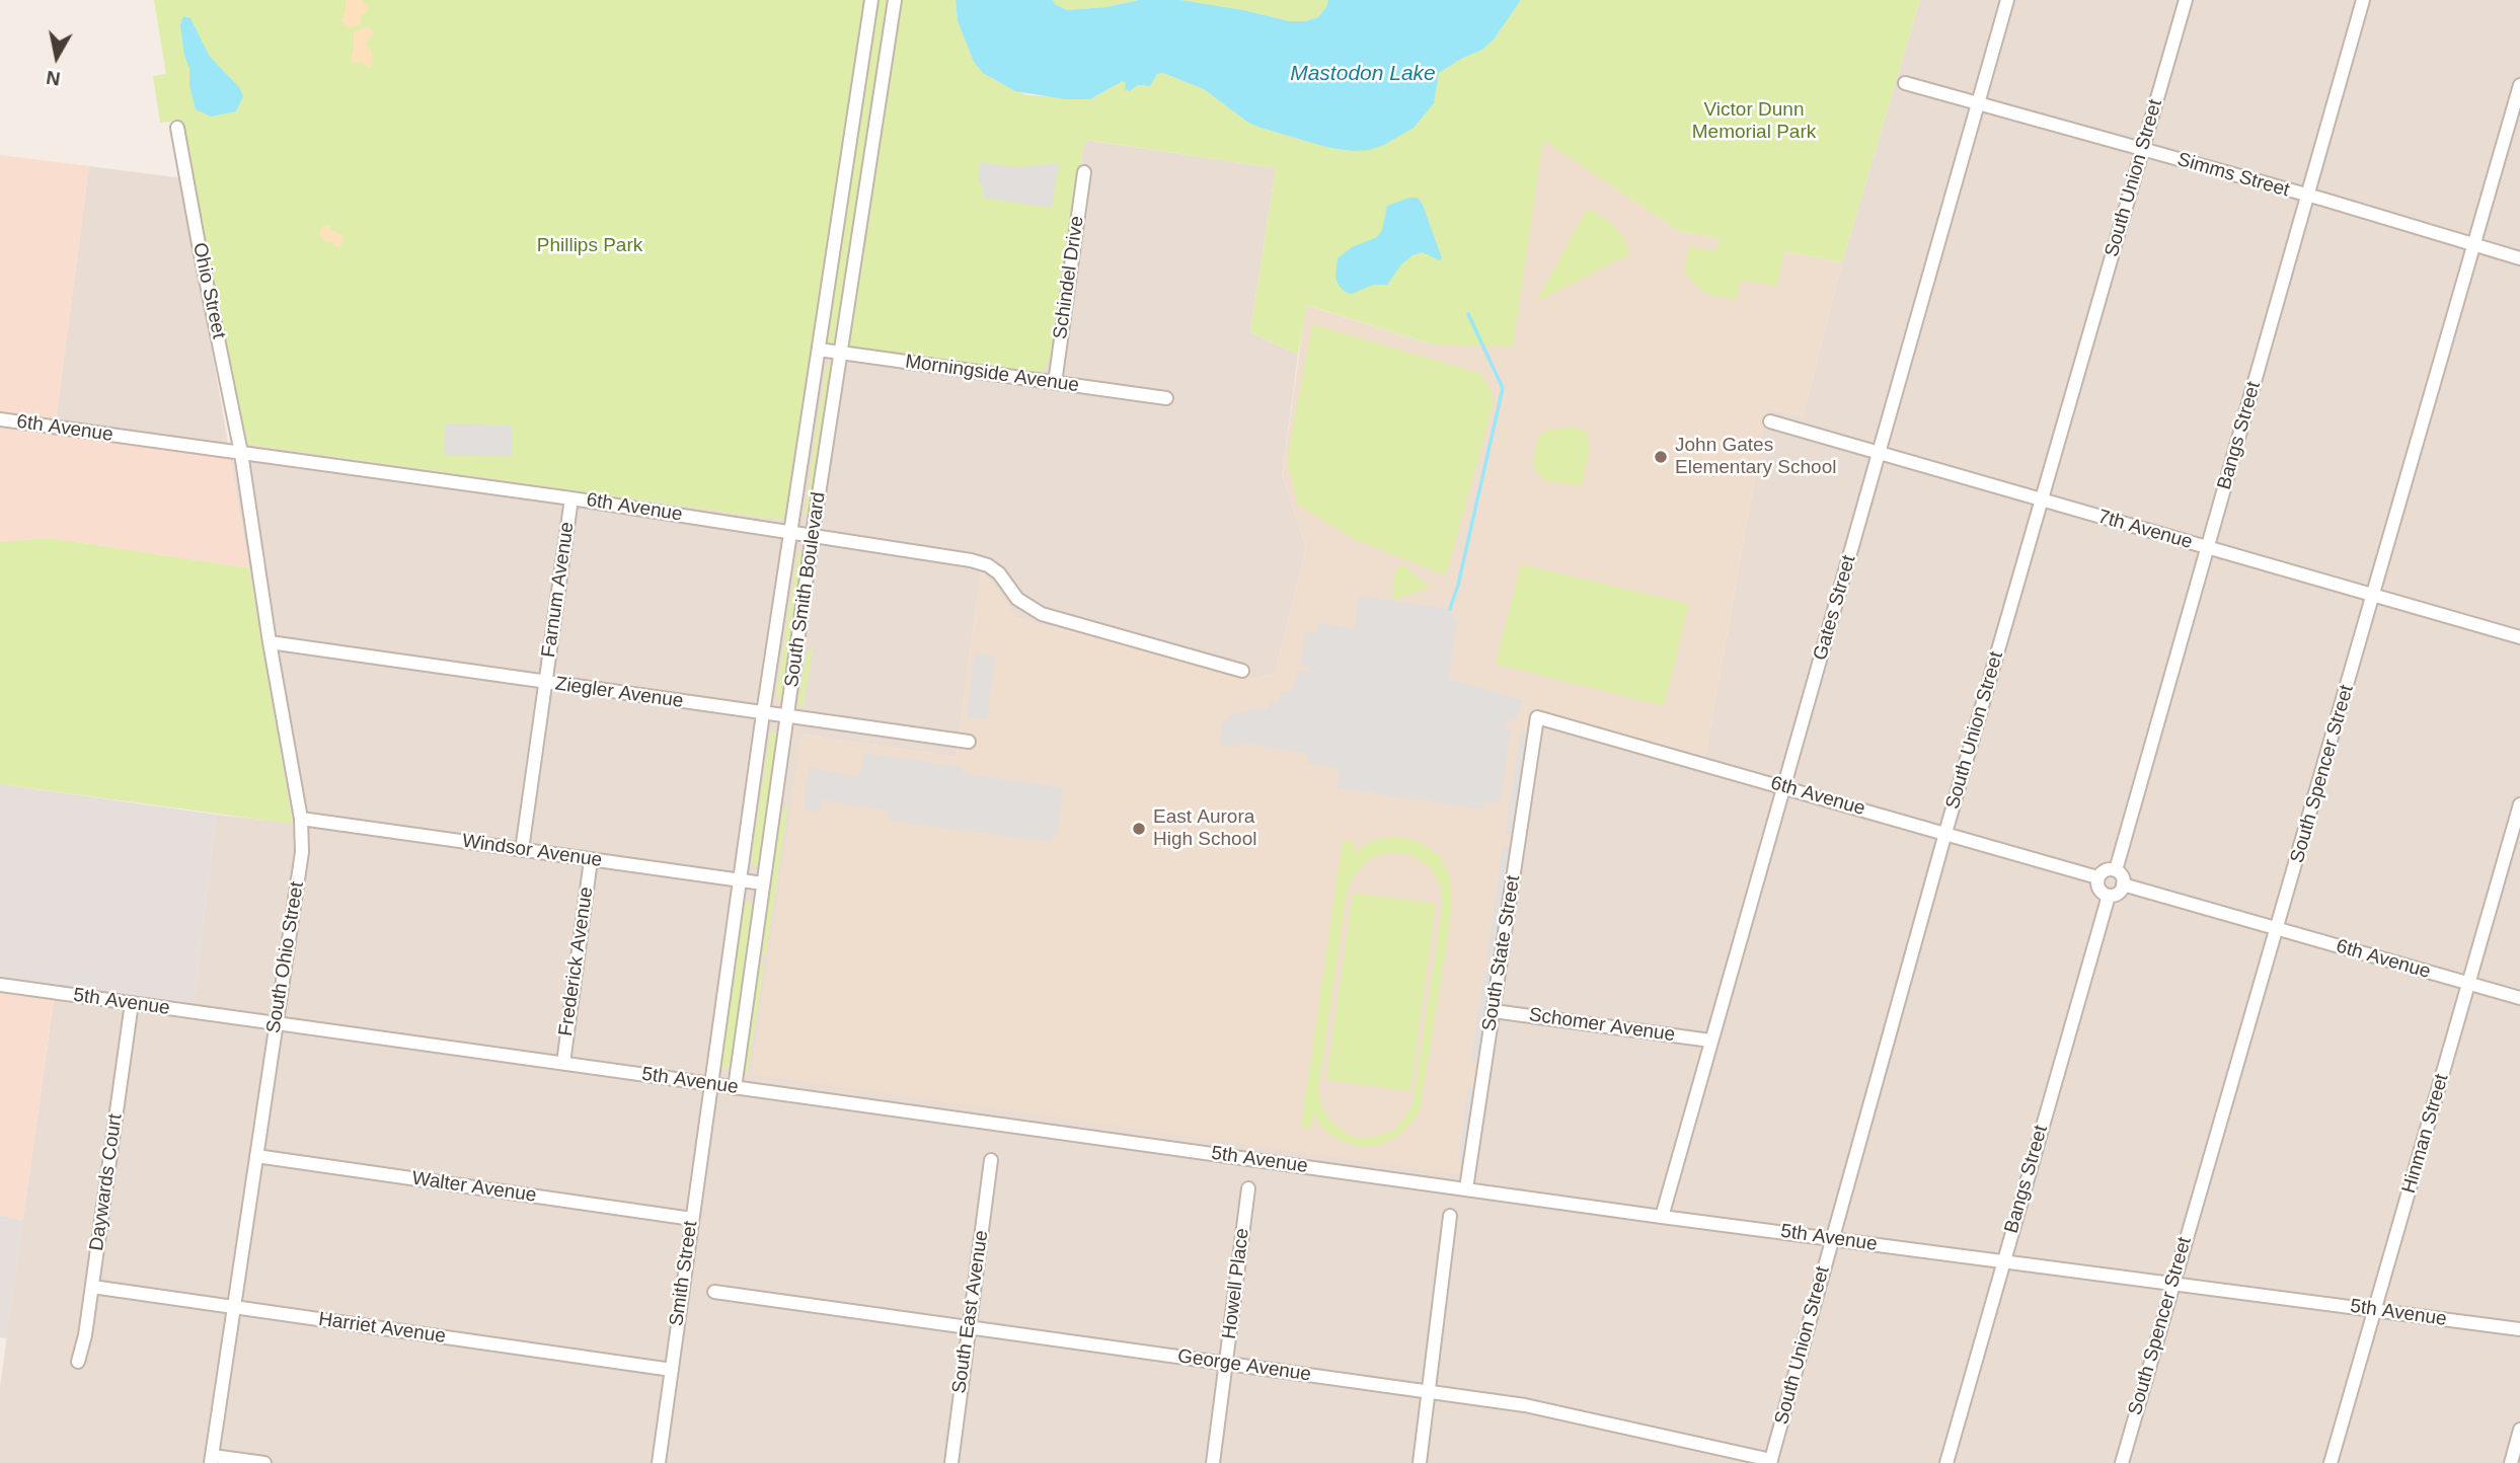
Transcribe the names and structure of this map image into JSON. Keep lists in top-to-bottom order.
{
  "streets": {
    "street": [
      "Simms Street",
      "South Union Street",
      "Schindel Drive",
      "Ohio Street",
      "Morningside Avenue",
      "6th Avenue",
      "Bangs Street",
      "7th Avenue",
      "Farnum Avenue",
      "South Smith Boulevard",
      "Gates Street",
      "Ziegler Avenue",
      "South Spencer Street",
      "Windsor Avenue",
      "South State Street",
      "South Ohio Street",
      "Frederick Avenue",
      "5th Avenue",
      "Schomer Avenue",
      "Hinman Street",
      "Daywards Court",
      "Walter Avenue",
      "Smith Street",
      "Howell Place",
      "South East Avenue",
      "Harriet Avenue",
      "George Avenue"
    ]
  },
  "crossings": [
    ["Simms Street", "South Union Street"],
    ["Simms Street", "Bangs Street"],
    ["Simms Street", "Gates Street"],
    ["Simms Street", "South Spencer Street"],
    ["South Union Street", "6th Avenue"],
    ["South Union Street", "7th Avenue"],
    ["South Union Street", "5th Avenue"],
    ["South Union Street", "George Avenue"],
    ["Schindel Drive", "Morningside Avenue"],
    ["Ohio Street", "6th Avenue"],
    ["Ohio Street", "South Ohio Street"],
    ["Morningside Avenue", "South Smith Boulevard"],
    ["6th Avenue", "Bangs Street"],
    ["6th Avenue", "Farnum Avenue"],
    ["6th Avenue", "South Smith Boulevard"],
    ["6th Avenue", "Gates Street"],
    ["6th Avenue", "South Spencer Street"],
    ["6th Avenue", "South State Street"],
    ["6th Avenue", "South Ohio Street"],
    ["6th Avenue", "Hinman Street"],
    ["Bangs Street", "7th Avenue"],
    ["Bangs Street", "5th Avenue"],
    ["7th Avenue", "Gates Street"],
    ["7th Avenue", "South Spencer Street"],
    ["Farnum Avenue", "Ziegler Avenue"],
    ["Farnum Avenue", "Windsor Avenue"],
    ["South Smith Boulevard", "Ziegler Avenue"],
    ["South Smith Boulevard", "Windsor Avenue"],
    ["South Smith Boulevard", "5th Avenue"],
    ["South Smith Boulevard", "Smith Street"],
    ["Gates Street", "5th Avenue"],
    ["Gates Street", "Schomer Avenue"],
    ["Ziegler Avenue", "South Ohio Street"],
    ["South Spencer Street", "5th Avenue"],
    ["Windsor Avenue", "South Ohio Street"],
    ["Windsor Avenue", "Frederick Avenue"],
    ["South State Street", "5th Avenue"],
    ["South State Street", "Schomer Avenue"],
    ["South Ohio Street", "5th Avenue"],
    ["South Ohio Street", "Walter Avenue"],
    ["South Ohio Street", "Harriet Avenue"],
    ["Frederick Avenue", "5th Avenue"],
    ["5th Avenue", "Hinman Street"],
    ["5th Avenue", "Daywards Court"],
    ["5th Avenue", "Smith Street"],
    ["Daywards Court", "Harriet Avenue"],
    ["Walter Avenue", "Smith Street"],
    ["Smith Street", "Harriet Avenue"],
    ["Howell Place", "George Avenue"],
    ["South East Avenue", "George Avenue"]
  ],
  "water": ["Mastodon Lake"],
  "parks": ["Victor Dunn Memorial Park", "Phillips Park"],
  "places": ["John Gates Elementary School", "East Aurora High School"],
  "north": "bottom"
}
